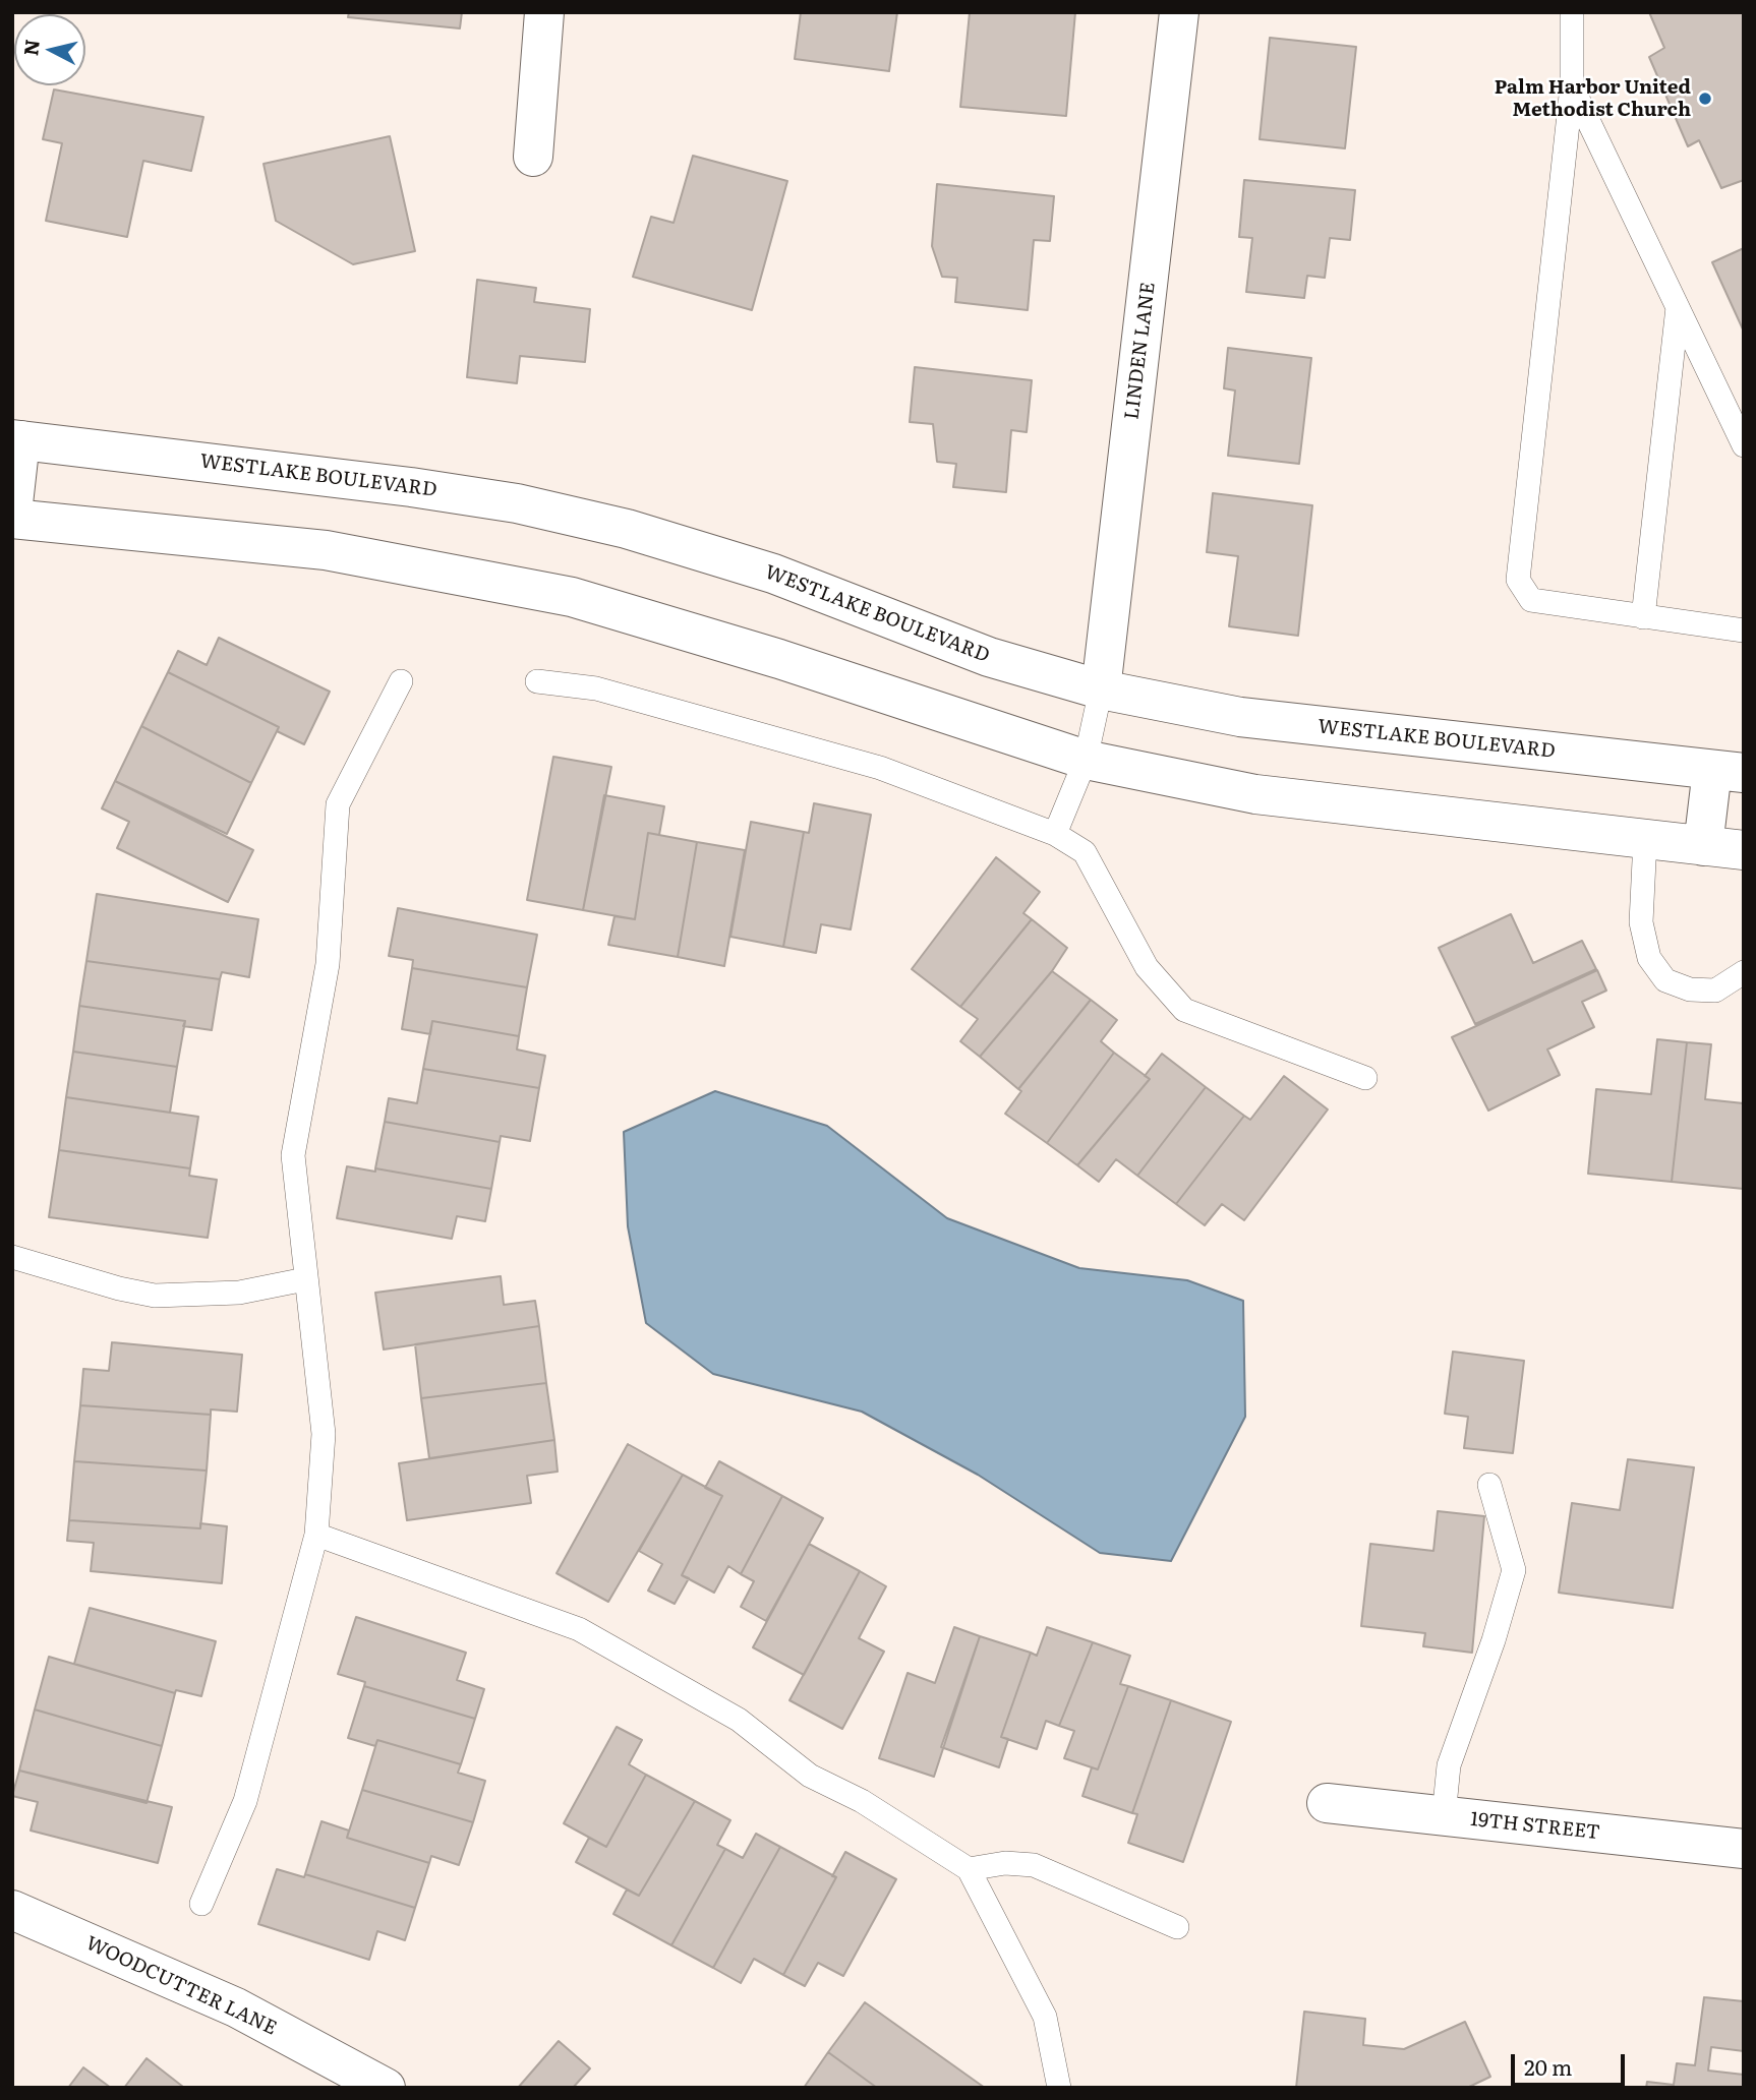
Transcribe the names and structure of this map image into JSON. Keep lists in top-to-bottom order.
{
  "streets": {
    "street": [
      "LINDEN LANE",
      "WESTLAKE BOULEVARD",
      "19TH STREET",
      "WOODCUTTER LANE"
    ]
  },
  "crossings": [
    ["LINDEN LANE", "WESTLAKE BOULEVARD"]
  ],
  "places": ["Palm Harbor United Methodist Church"],
  "scale_bar": "20 m",
  "north": "left"
}
